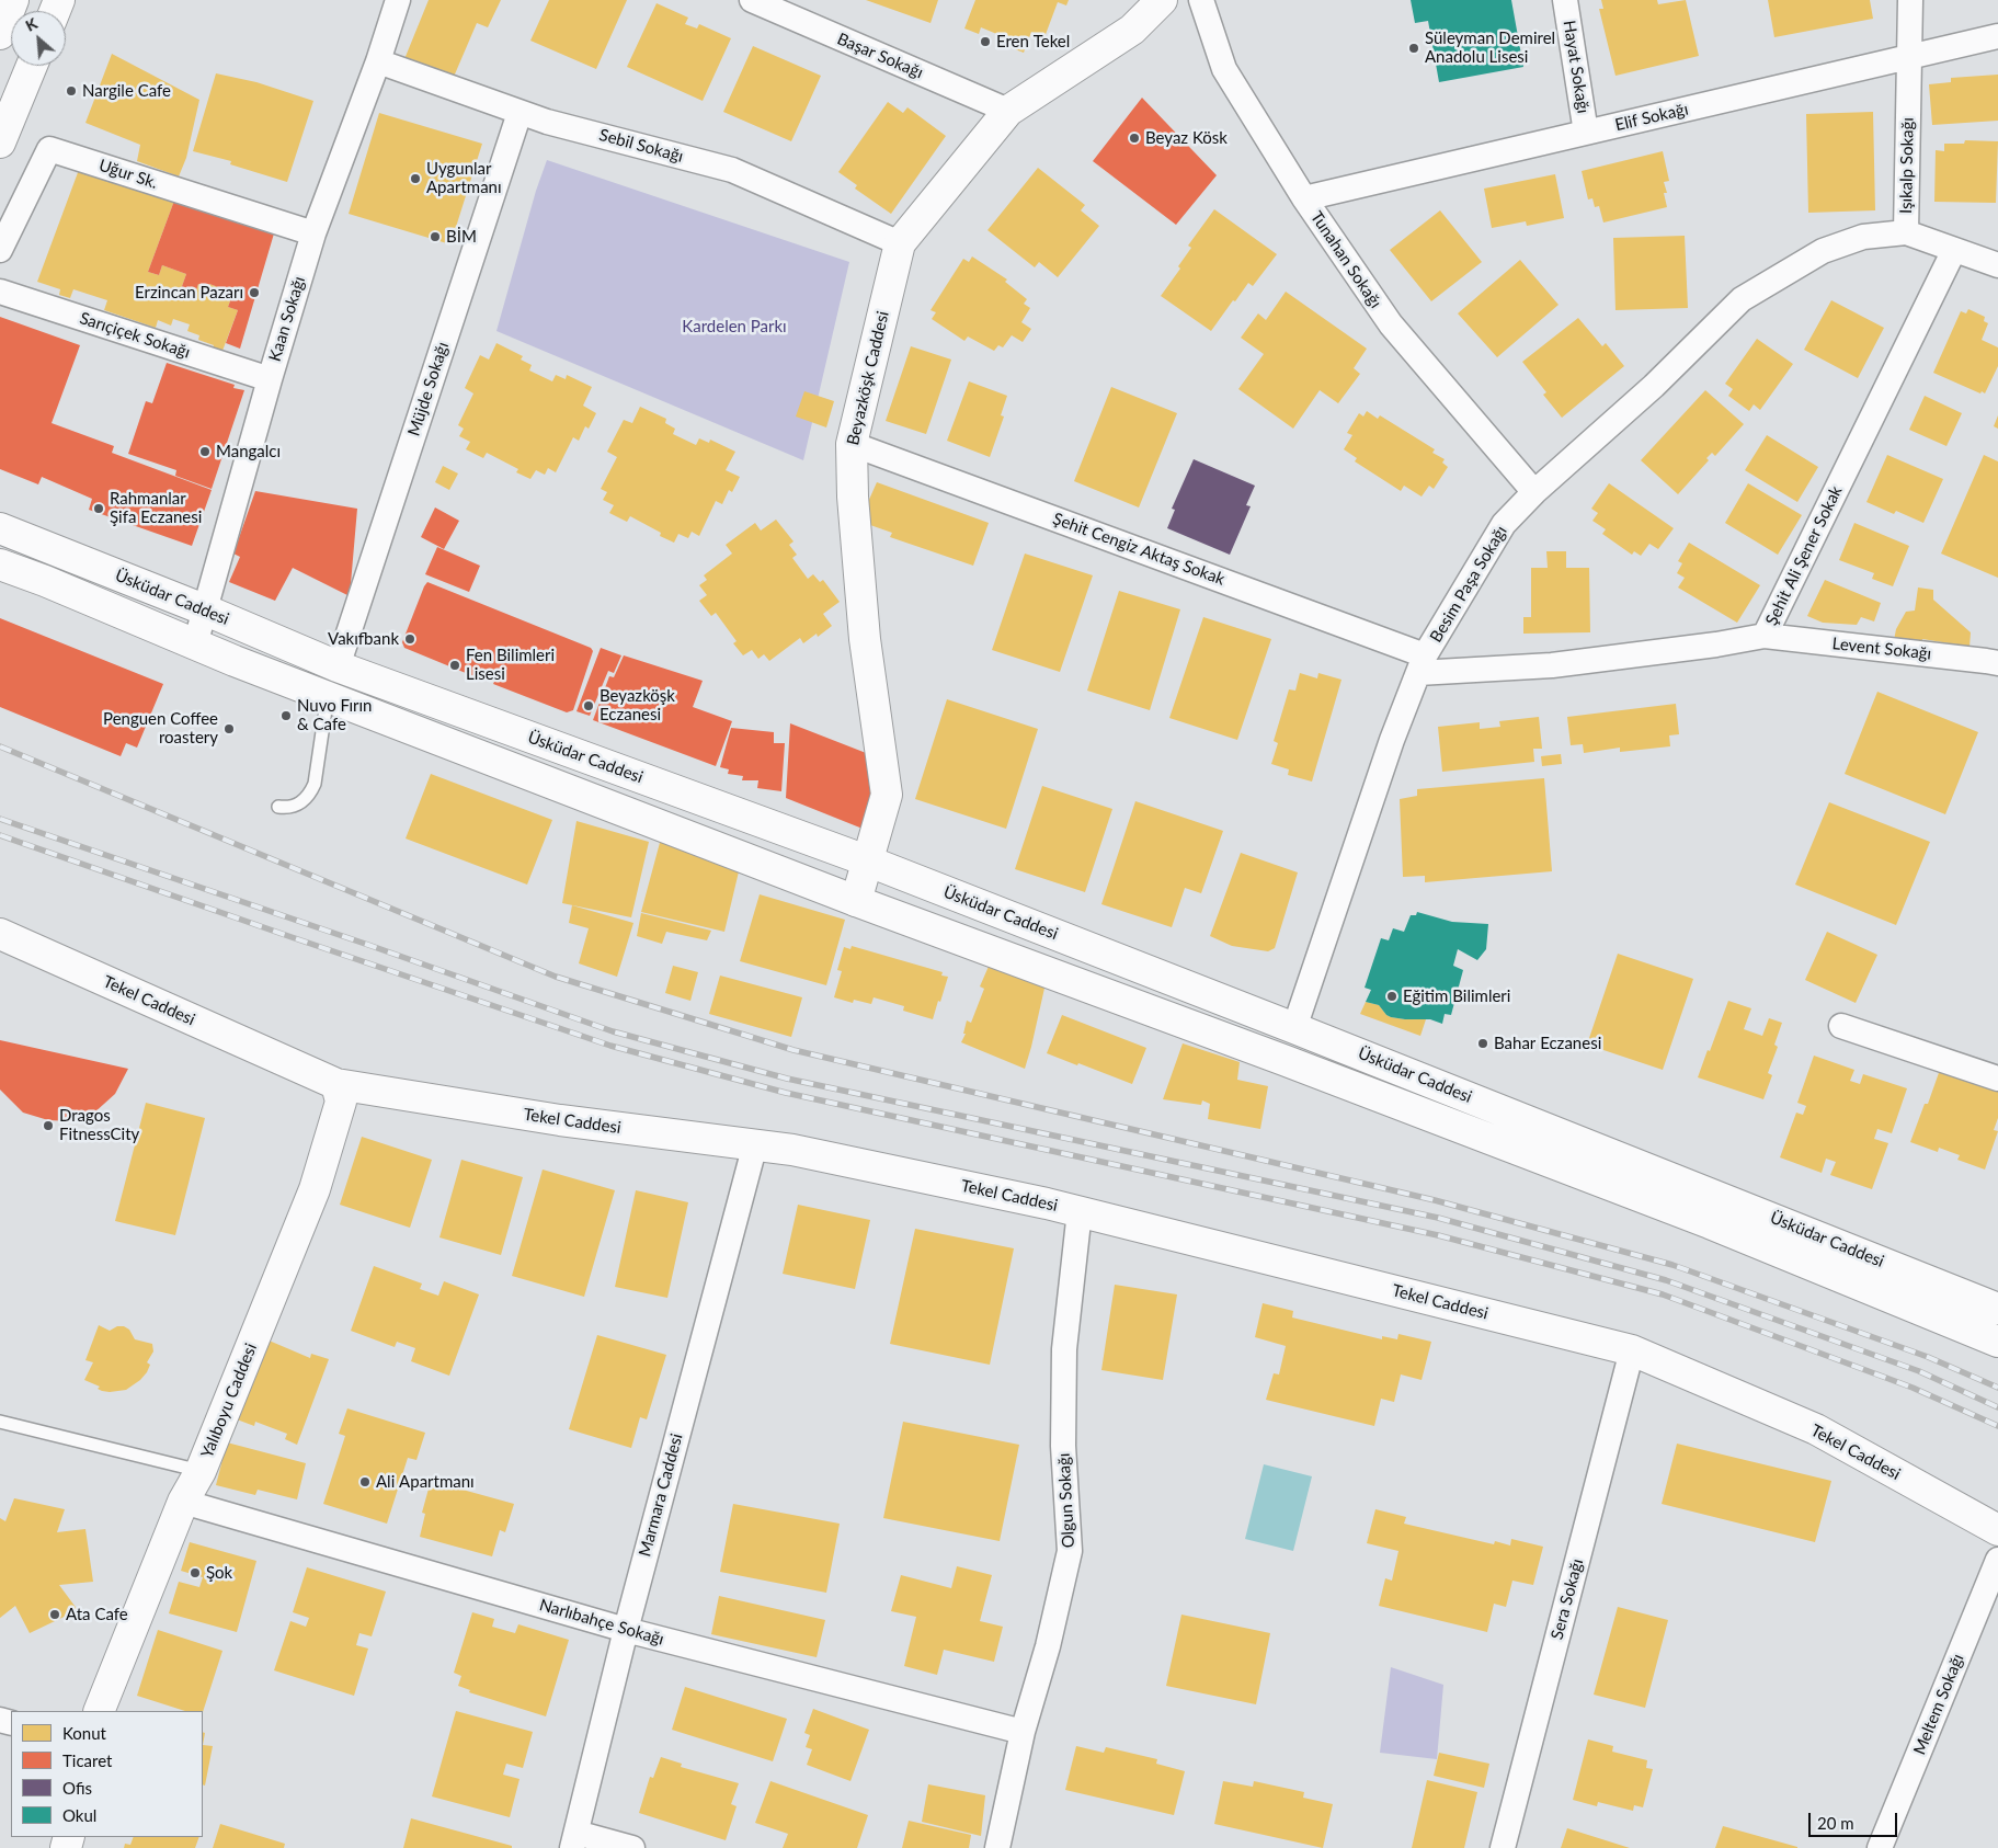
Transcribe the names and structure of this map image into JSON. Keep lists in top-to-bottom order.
{
  "streets": {
    "main road": [
      "Beyazköşk Caddesi",
      "Üsküdar Caddesi",
      "Tekel Caddesi",
      "Yalıboyu Caddesi"
    ],
    "street": [
      "Başar Sokağı",
      "Hayat Sokağı",
      "Elif Sokağı",
      "Sebil Sokağı",
      "Işıkalp Sokağı",
      "Uğur Sk.",
      "Tunahan Sokağı",
      "Kaan Sokağı",
      "Sarıçiçek Sokağı",
      "Müjde Sokağı",
      "Şehit Cengiz Aktaş Sokak",
      "Şehit Ali Şener Sokak",
      "Besim Paşa Sokağı",
      "Levent Sokağı",
      "Marmara Caddesi",
      "Olgun Sokağı",
      "Sera Sokağı",
      "Narlıbahçe Sokağı",
      "Meltem Sokağı"
    ]
  },
  "crossings": [
    ["Başar Sokağı", "Beyazköşk Caddesi"],
    ["Hayat Sokağı", "Elif Sokağı"],
    ["Elif Sokağı", "Işıkalp Sokağı"],
    ["Elif Sokağı", "Tunahan Sokağı"],
    ["Sebil Sokağı", "Kaan Sokağı"],
    ["Sebil Sokağı", "Beyazköşk Caddesi"],
    ["Sebil Sokağı", "Müjde Sokağı"],
    ["Işıkalp Sokağı", "Şehit Ali Şener Sokak"],
    ["Işıkalp Sokağı", "Besim Paşa Sokağı"],
    ["Uğur Sk.", "Kaan Sokağı"],
    ["Tunahan Sokağı", "Besim Paşa Sokağı"],
    ["Kaan Sokağı", "Sarıçiçek Sokağı"],
    ["Kaan Sokağı", "Üsküdar Caddesi"],
    ["Beyazköşk Caddesi", "Şehit Cengiz Aktaş Sokak"],
    ["Beyazköşk Caddesi", "Üsküdar Caddesi"],
    ["Müjde Sokağı", "Üsküdar Caddesi"],
    ["Şehit Cengiz Aktaş Sokak", "Şehit Ali Şener Sokak"],
    ["Şehit Cengiz Aktaş Sokak", "Besim Paşa Sokağı"],
    ["Şehit Ali Şener Sokak", "Besim Paşa Sokağı"],
    ["Şehit Ali Şener Sokak", "Levent Sokağı"],
    ["Besim Paşa Sokağı", "Üsküdar Caddesi"],
    ["Tekel Caddesi", "Yalıboyu Caddesi"],
    ["Tekel Caddesi", "Marmara Caddesi"],
    ["Tekel Caddesi", "Olgun Sokağı"],
    ["Tekel Caddesi", "Sera Sokağı"],
    ["Yalıboyu Caddesi", "Narlıbahçe Sokağı"],
    ["Marmara Caddesi", "Narlıbahçe Sokağı"],
    ["Olgun Sokağı", "Narlıbahçe Sokağı"]
  ],
  "parks": ["Kardelen Parkı"],
  "places": [
    "Eren Tekel",
    "Süleyman Demirel Anadolu Lisesi",
    "Nargile Cafe",
    "Beyaz Kösk",
    "Uygunlar Apartmanı",
    "BİM",
    "Erzincan Pazarı",
    "Mangalcı",
    "Rahmanlar Şifa Eczanesi",
    "Vakıfbank",
    "Fen Bilimleri Lisesi",
    "Beyazköşk Eczanesi",
    "Nuvo Fırın & Cafe",
    "Penguen Coffee roastery",
    "Eğitim Bilimleri",
    "Bahar Eczanesi",
    "Dragos FitnessCity",
    "Ali Apartmanı",
    "Şok",
    "Ata Cafe"
  ],
  "legend": [
    "Konut",
    "Ticaret",
    "Ofis",
    "Okul"
  ],
  "scale_bar": "20 m",
  "north": "top left"
}
